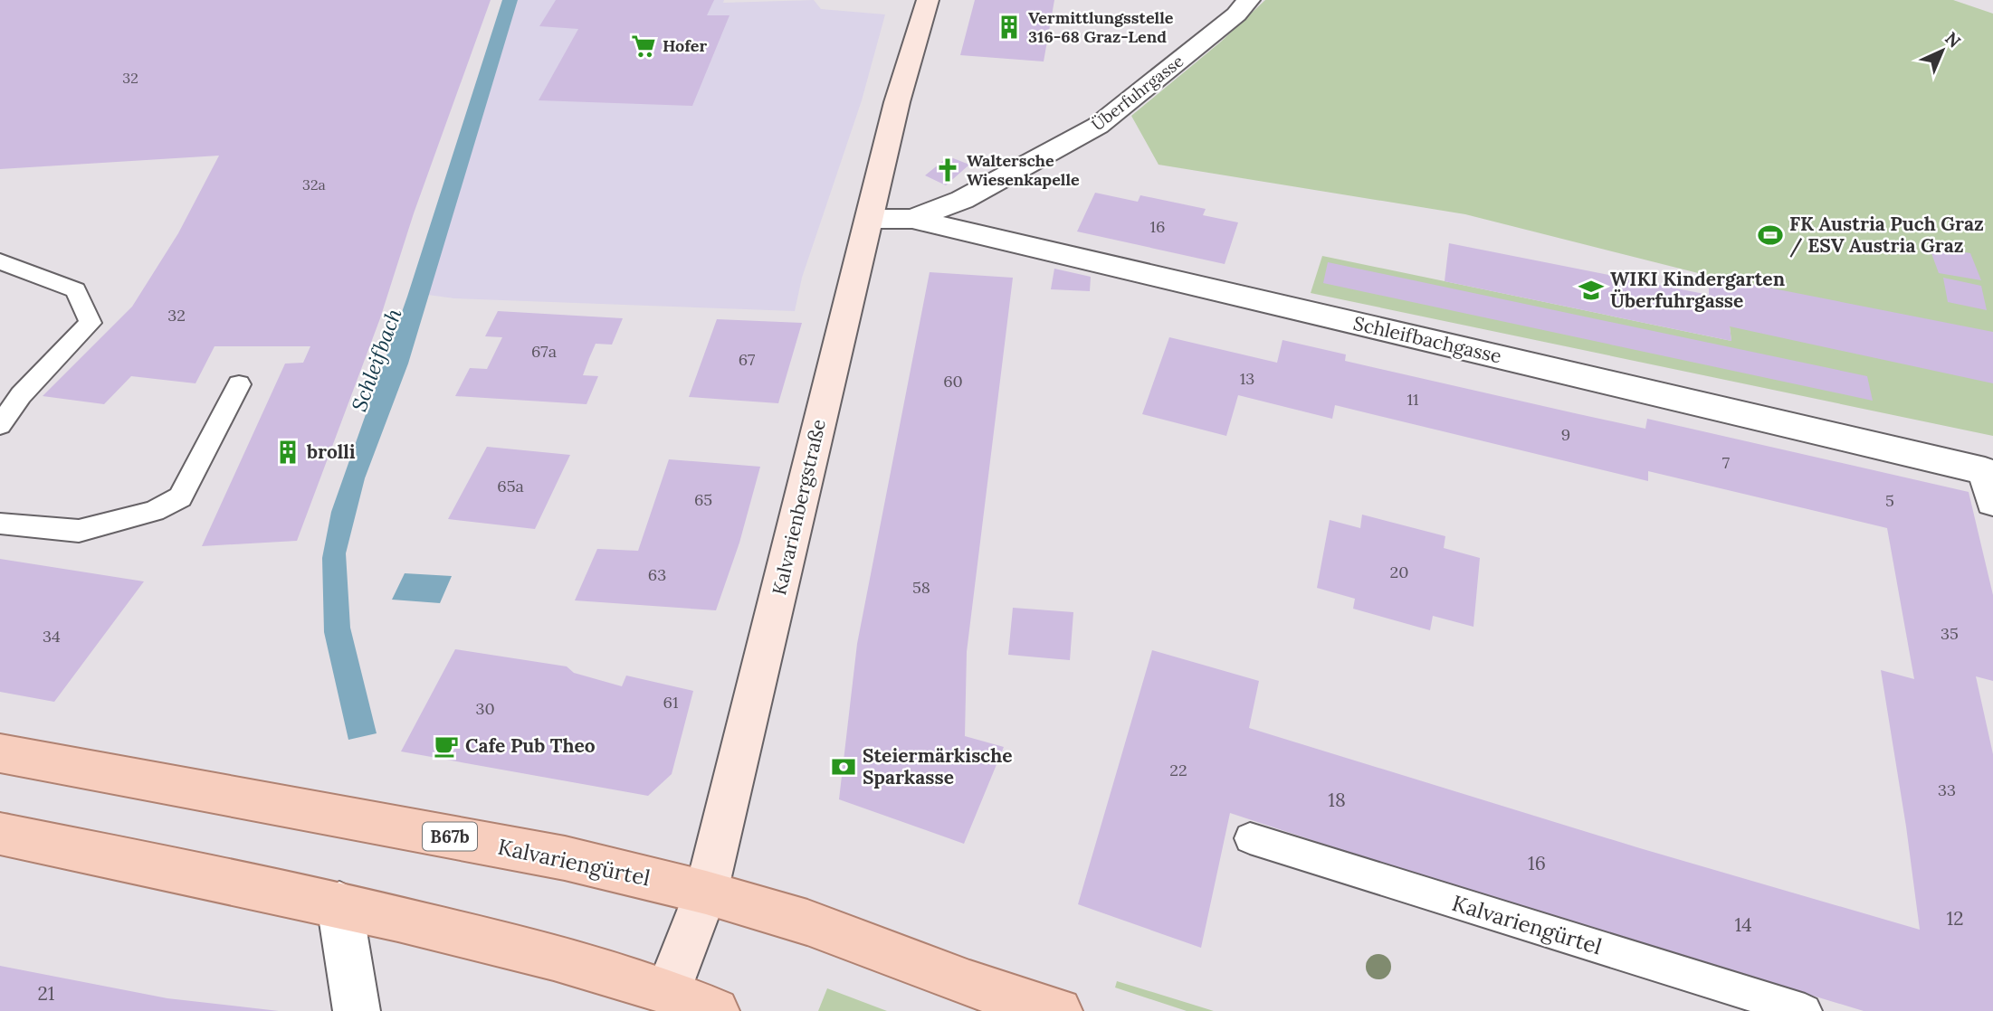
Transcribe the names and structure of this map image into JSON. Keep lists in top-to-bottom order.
{
  "streets": {
    "main road": ["B67b", "Kalvariengürtel"],
    "street": ["Überfuhrgasse", "Schleifbachgasse", "Kalvarienbergstraße"]
  },
  "crossings": [
    ["Überfuhrgasse", "Schleifbachgasse"],
    ["Schleifbachgasse", "Kalvarienbergstraße"],
    ["Kalvarienbergstraße", "Kalvariengürtel"]
  ],
  "water": ["Schleifbach"],
  "places": {
    "building": ["Vermittlungsstelle 316-68 Graz-Lend", "brolli"],
    "supermarket": ["Hofer"],
    "church": ["Waltersche Wiesenkapelle"],
    "sports": ["FK Austria Puch Graz / ESV Austria Graz"],
    "school or university": ["WIKI Kindergarten Überfuhrgasse"],
    "cafe": ["Cafe Pub Theo"],
    "bank": ["Steiermärkische Sparkasse"]
  },
  "house_numbers": [
    "32",
    "32a",
    "16",
    "32",
    "67a",
    "67",
    "13",
    "60",
    "11",
    "9",
    "7",
    "65a",
    "65",
    "5",
    "20",
    "63",
    "58",
    "35",
    "34",
    "61",
    "30",
    "22",
    "33",
    "18",
    "16",
    "12",
    "14",
    "21"
  ],
  "north": "top right"
}
